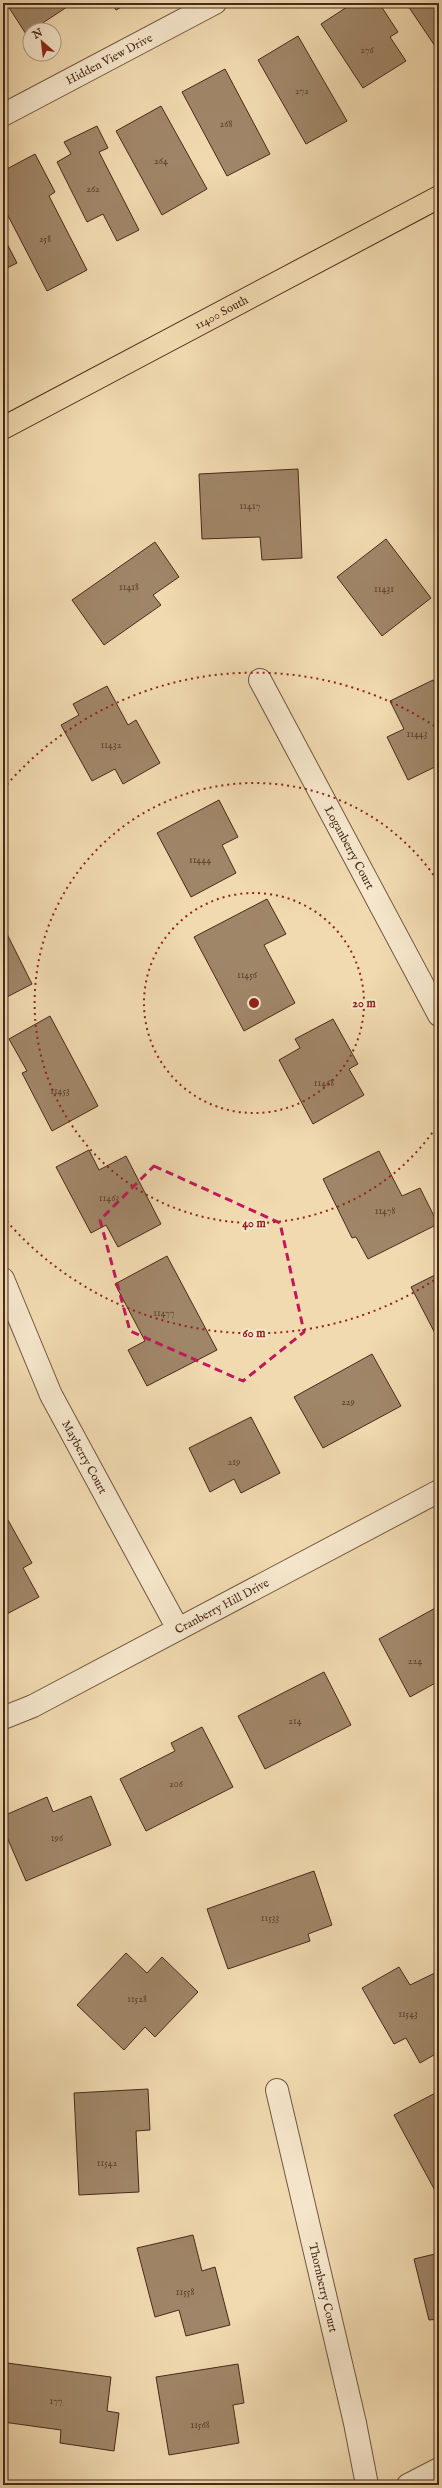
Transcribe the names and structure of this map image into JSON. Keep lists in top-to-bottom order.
{
  "streets": {
    "main road": ["11400 South"],
    "street": [
      "Hidden View Drive",
      "Loganberry Court",
      "Mayberry Court",
      "Cranberry Hill Drive",
      "Thornberry Court"
    ]
  },
  "crossings": [
    ["Mayberry Court", "Cranberry Hill Drive"]
  ],
  "house_numbers": [
    "276",
    "272",
    "268",
    "264",
    "262",
    "258",
    "11417",
    "11418",
    "11431",
    "11443",
    "11432",
    "11444",
    "11456",
    "11468",
    "11453",
    "11463",
    "11478",
    "11477",
    "229",
    "219",
    "224",
    "214",
    "206",
    "196",
    "11533",
    "11528",
    "11543",
    "11542",
    "11558",
    "177",
    "11568"
  ],
  "north": "top left",
  "rings": ["20 m", "40 m", "60 m"]
}
